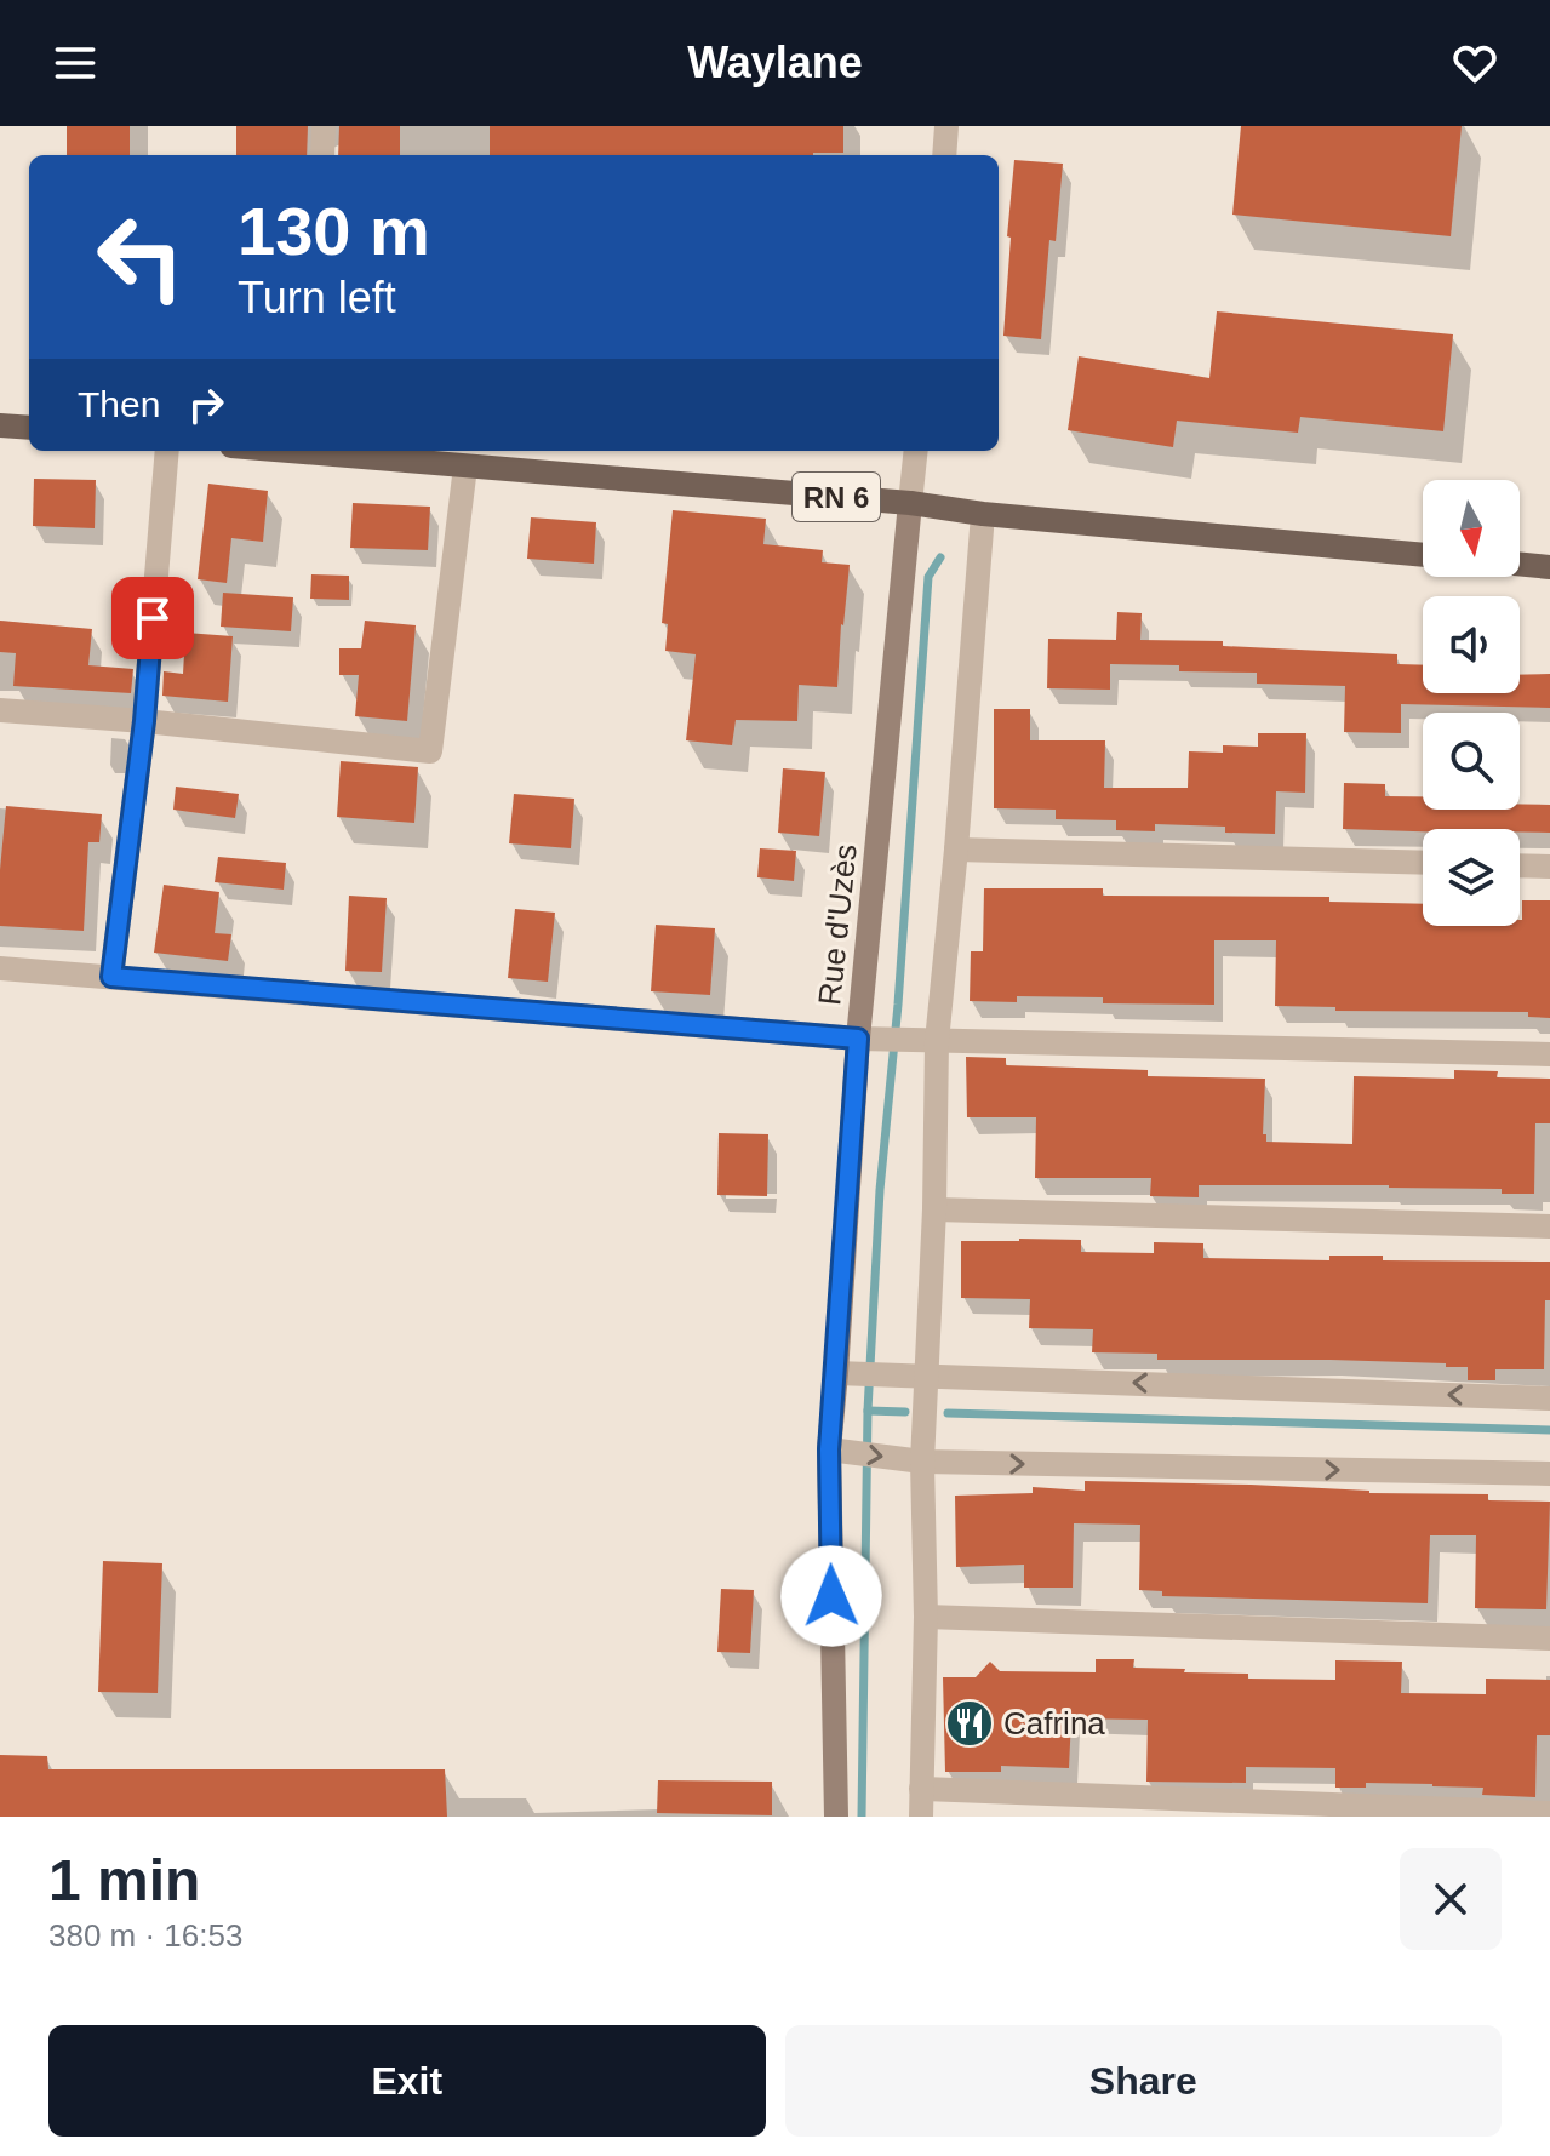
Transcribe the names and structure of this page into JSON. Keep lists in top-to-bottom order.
{
  "streets": {
    "main road": ["RN 6"],
    "street": ["Rue d'Uzès"]
  },
  "crossings": [
    ["RN 6", "Rue d'Uzès"]
  ],
  "places": {
    "restaurant": ["Cafrina"]
  },
  "north": "bottom",
  "page": {
    "header": "Waylane",
    "turn": ["130 m", "Turn left"],
    "then": "Then",
    "heading": ["1 min", "380 m · 16:53"],
    "buttons": ["Exit", "Share"]
  }
}
